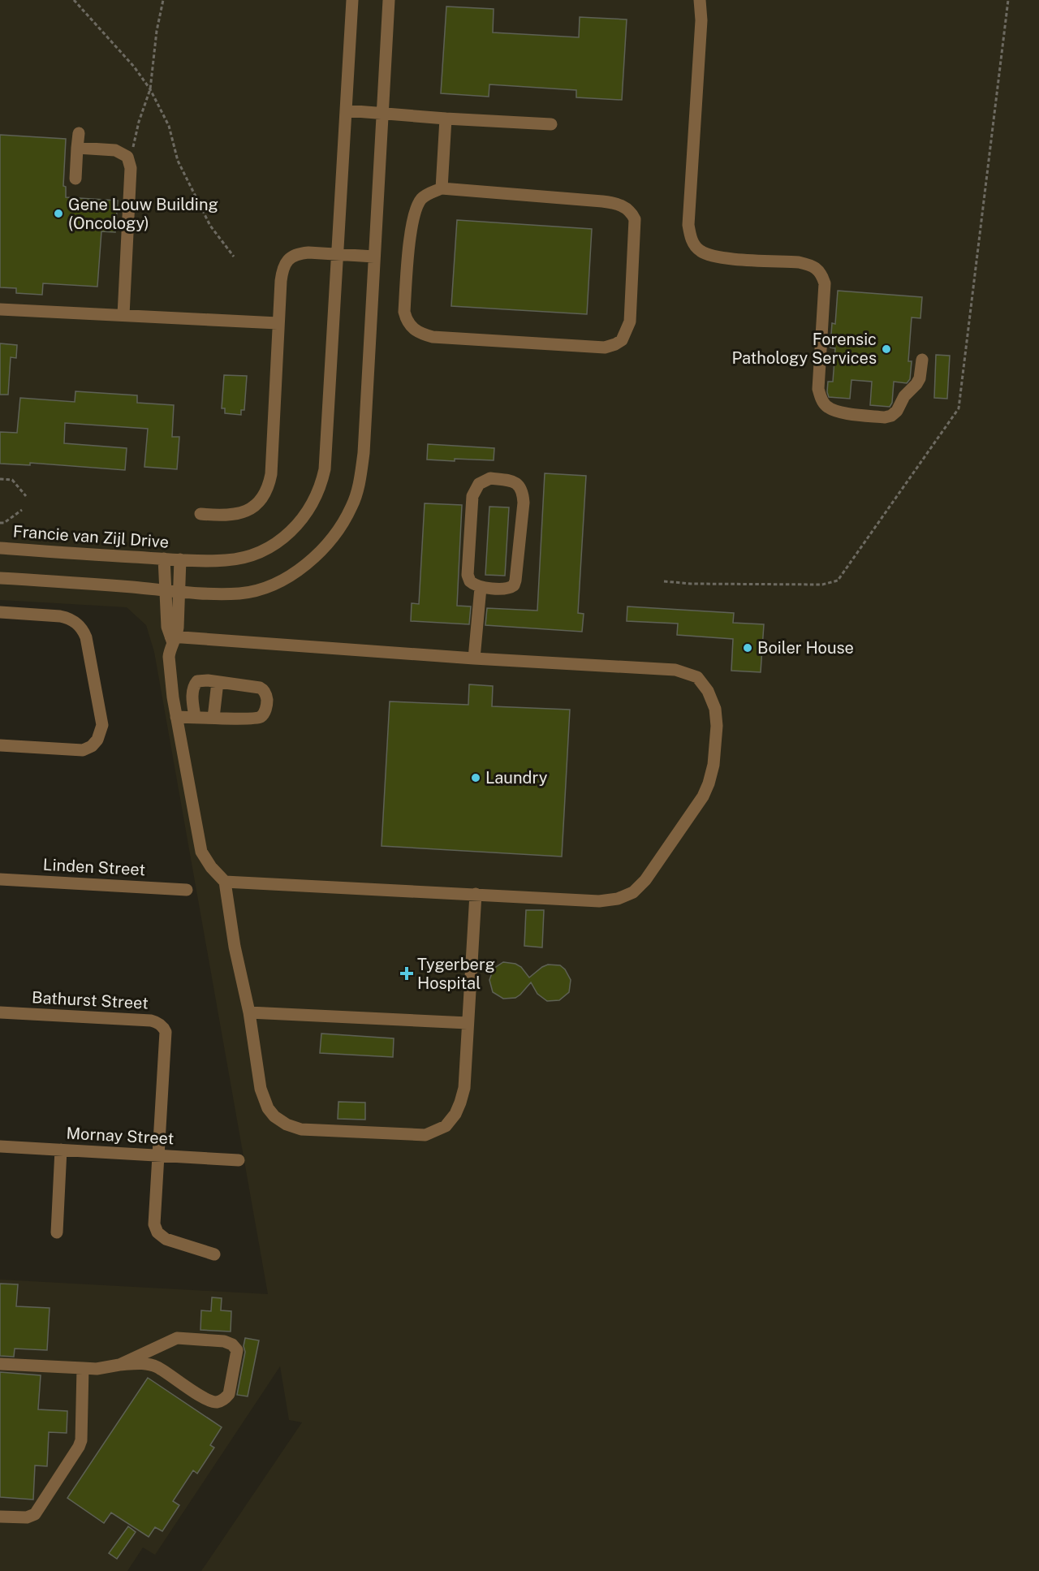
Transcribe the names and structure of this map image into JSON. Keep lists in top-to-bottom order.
{
  "streets": {
    "street": [
      "Francie van Zijl Drive",
      "Linden Street",
      "Bathurst Street",
      "Mornay Street"
    ]
  },
  "crossings": [
    ["Bathurst Street", "Mornay Street"]
  ],
  "places": {
    "other": [
      "Gene Louw Building (Oncology)",
      "Forensic Pathology Services",
      "Boiler House",
      "Laundry"
    ],
    "health": ["Tygerberg Hospital"]
  }
}
